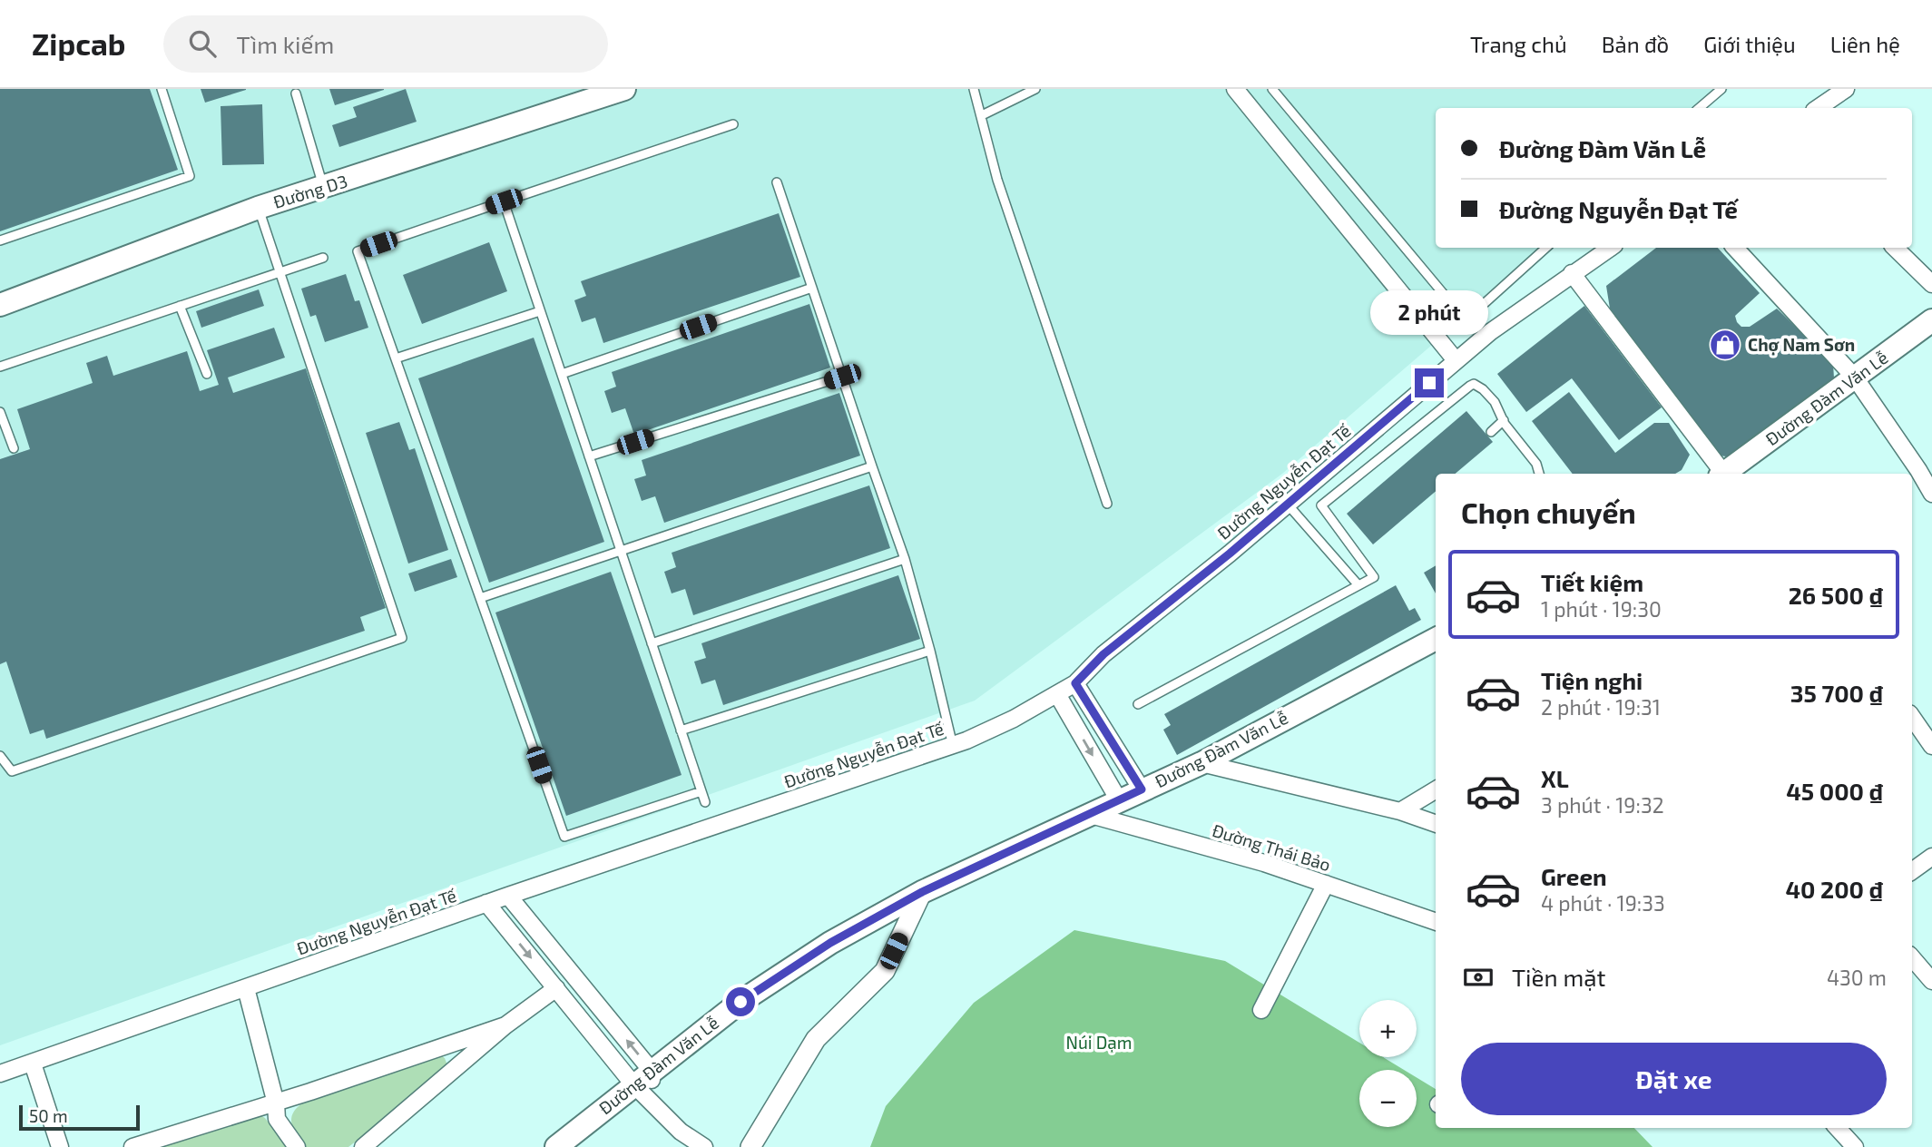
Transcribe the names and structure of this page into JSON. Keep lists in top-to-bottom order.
{
  "streets": {
    "main road": ["Đường D3", "Đường Đàm Văn Lễ"],
    "street": ["Đường Nguyễn Đạt Tế", "Đường Thái Bảo"]
  },
  "crossings": [
    ["Đường Đàm Văn Lễ", "Đường Thái Bảo"]
  ],
  "parks": ["Núi Dạm"],
  "places": {
    "shop": ["Chợ Nam Sơn"]
  },
  "scale_bar": "50 m",
  "page": {
    "header": "Zipcab",
    "search": "Tìm kiếm",
    "nav": [
      "Trang chủ",
      "Bản đồ",
      "Giới thiệu",
      "Liên hệ"
    ],
    "banner": ["Đường Đàm Văn Lễ", "Đường Nguyễn Đạt Tế"],
    "bubble": "2 phút",
    "heading": "Chọn chuyến",
    "list": [
      {
        "name": "Tiết kiệm",
        "note": "1 phút · 19:30",
        "value": "26 500 ₫"
      },
      {
        "name": "Tiện nghi",
        "note": "2 phút · 19:31",
        "value": "35 700 ₫"
      },
      {
        "name": "XL",
        "note": "3 phút · 19:32",
        "value": "45 000 ₫"
      },
      {
        "name": "Green",
        "note": "4 phút · 19:33",
        "value": "40 200 ₫"
      }
    ],
    "pay": ["Tiền mặt", "430 m"],
    "map_buttons": ["+", "−"],
    "buttons": "Đặt xe",
    "scale": "50 m"
  }
}
